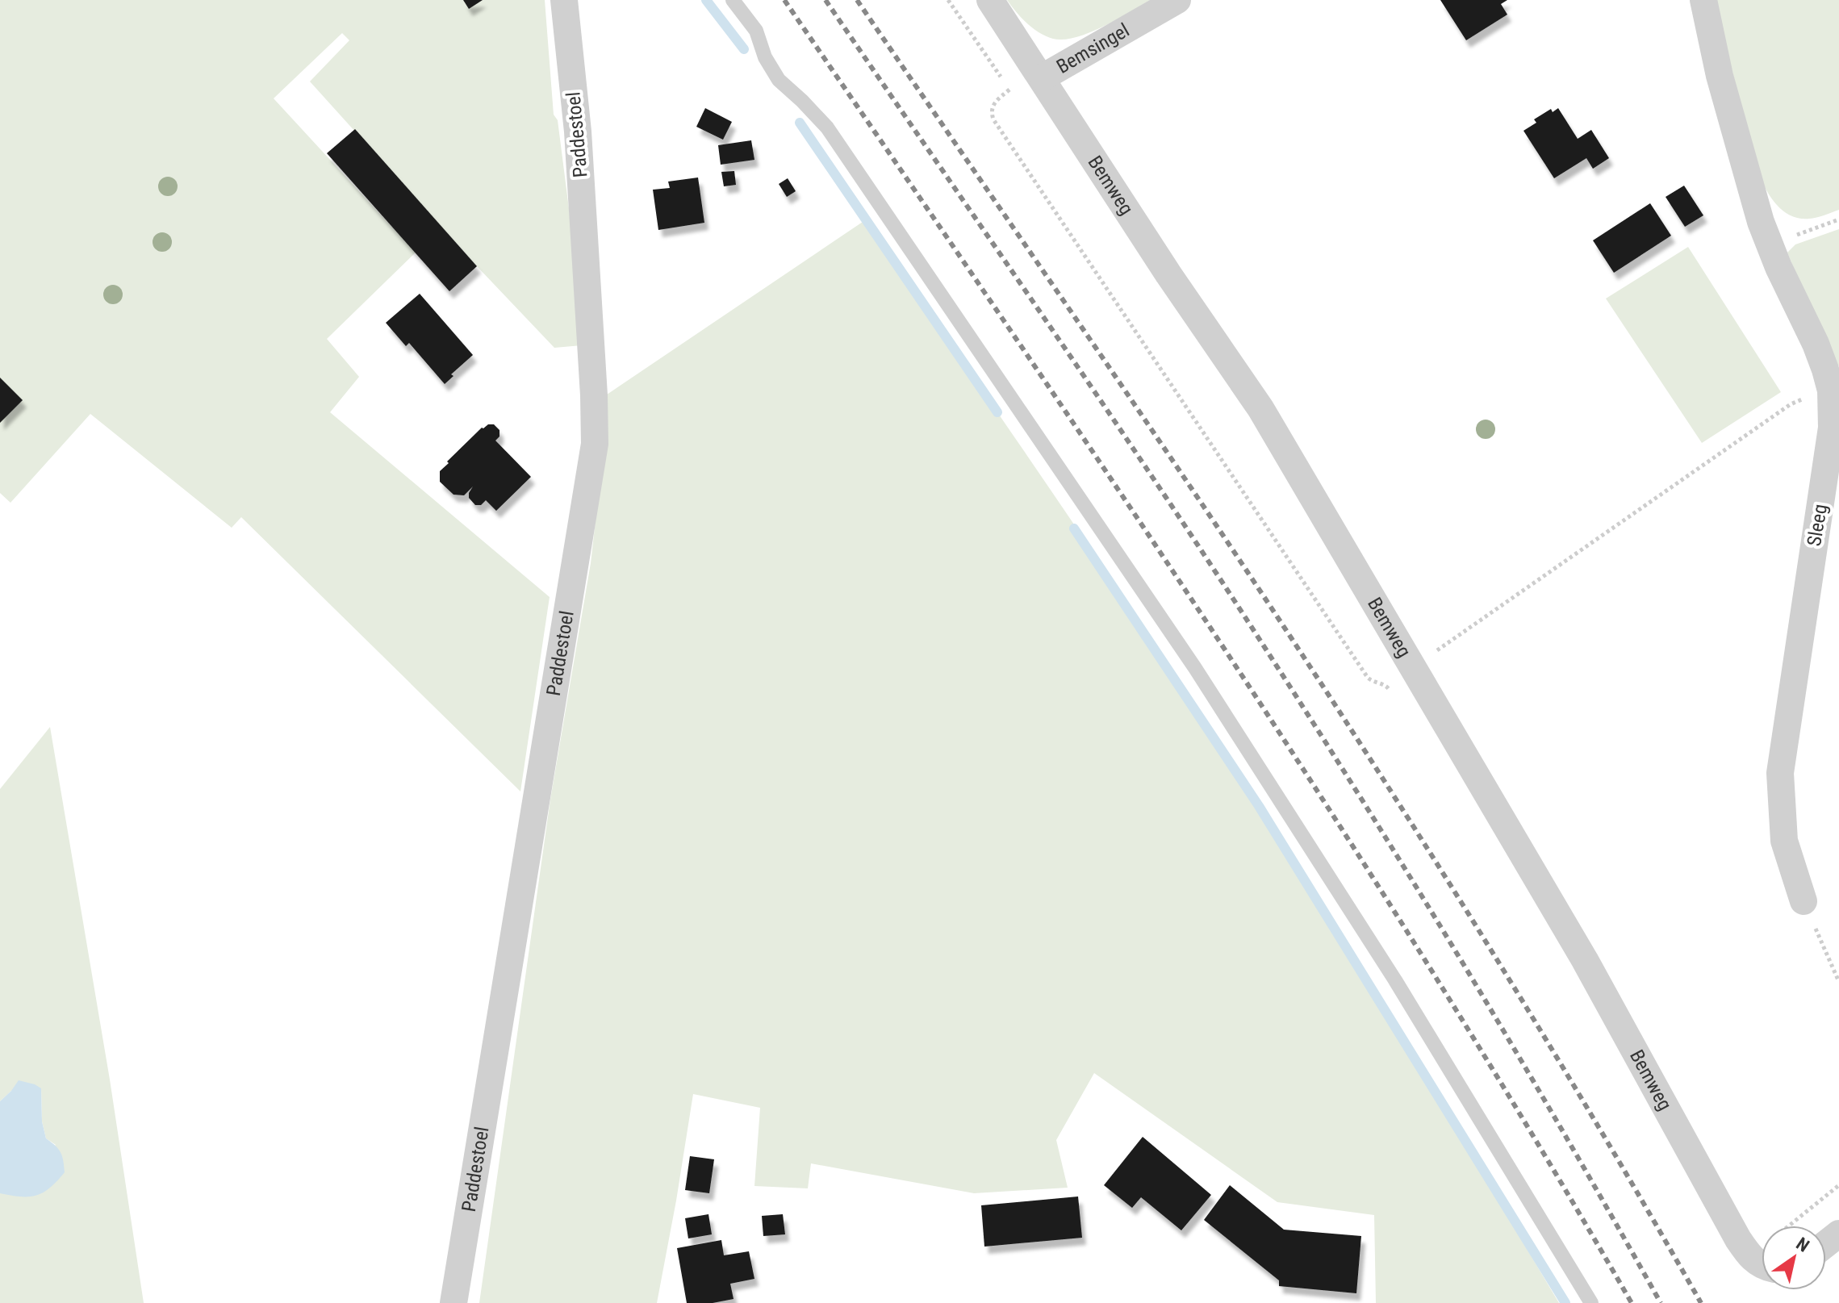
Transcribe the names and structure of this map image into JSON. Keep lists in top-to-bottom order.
{
  "streets": {
    "street": [
      "Bemsingel",
      "Paddestoel",
      "Bemweg",
      "Sleeg"
    ]
  },
  "crossings": [
    ["Bemsingel", "Bemweg"]
  ],
  "north": "top right"
}
